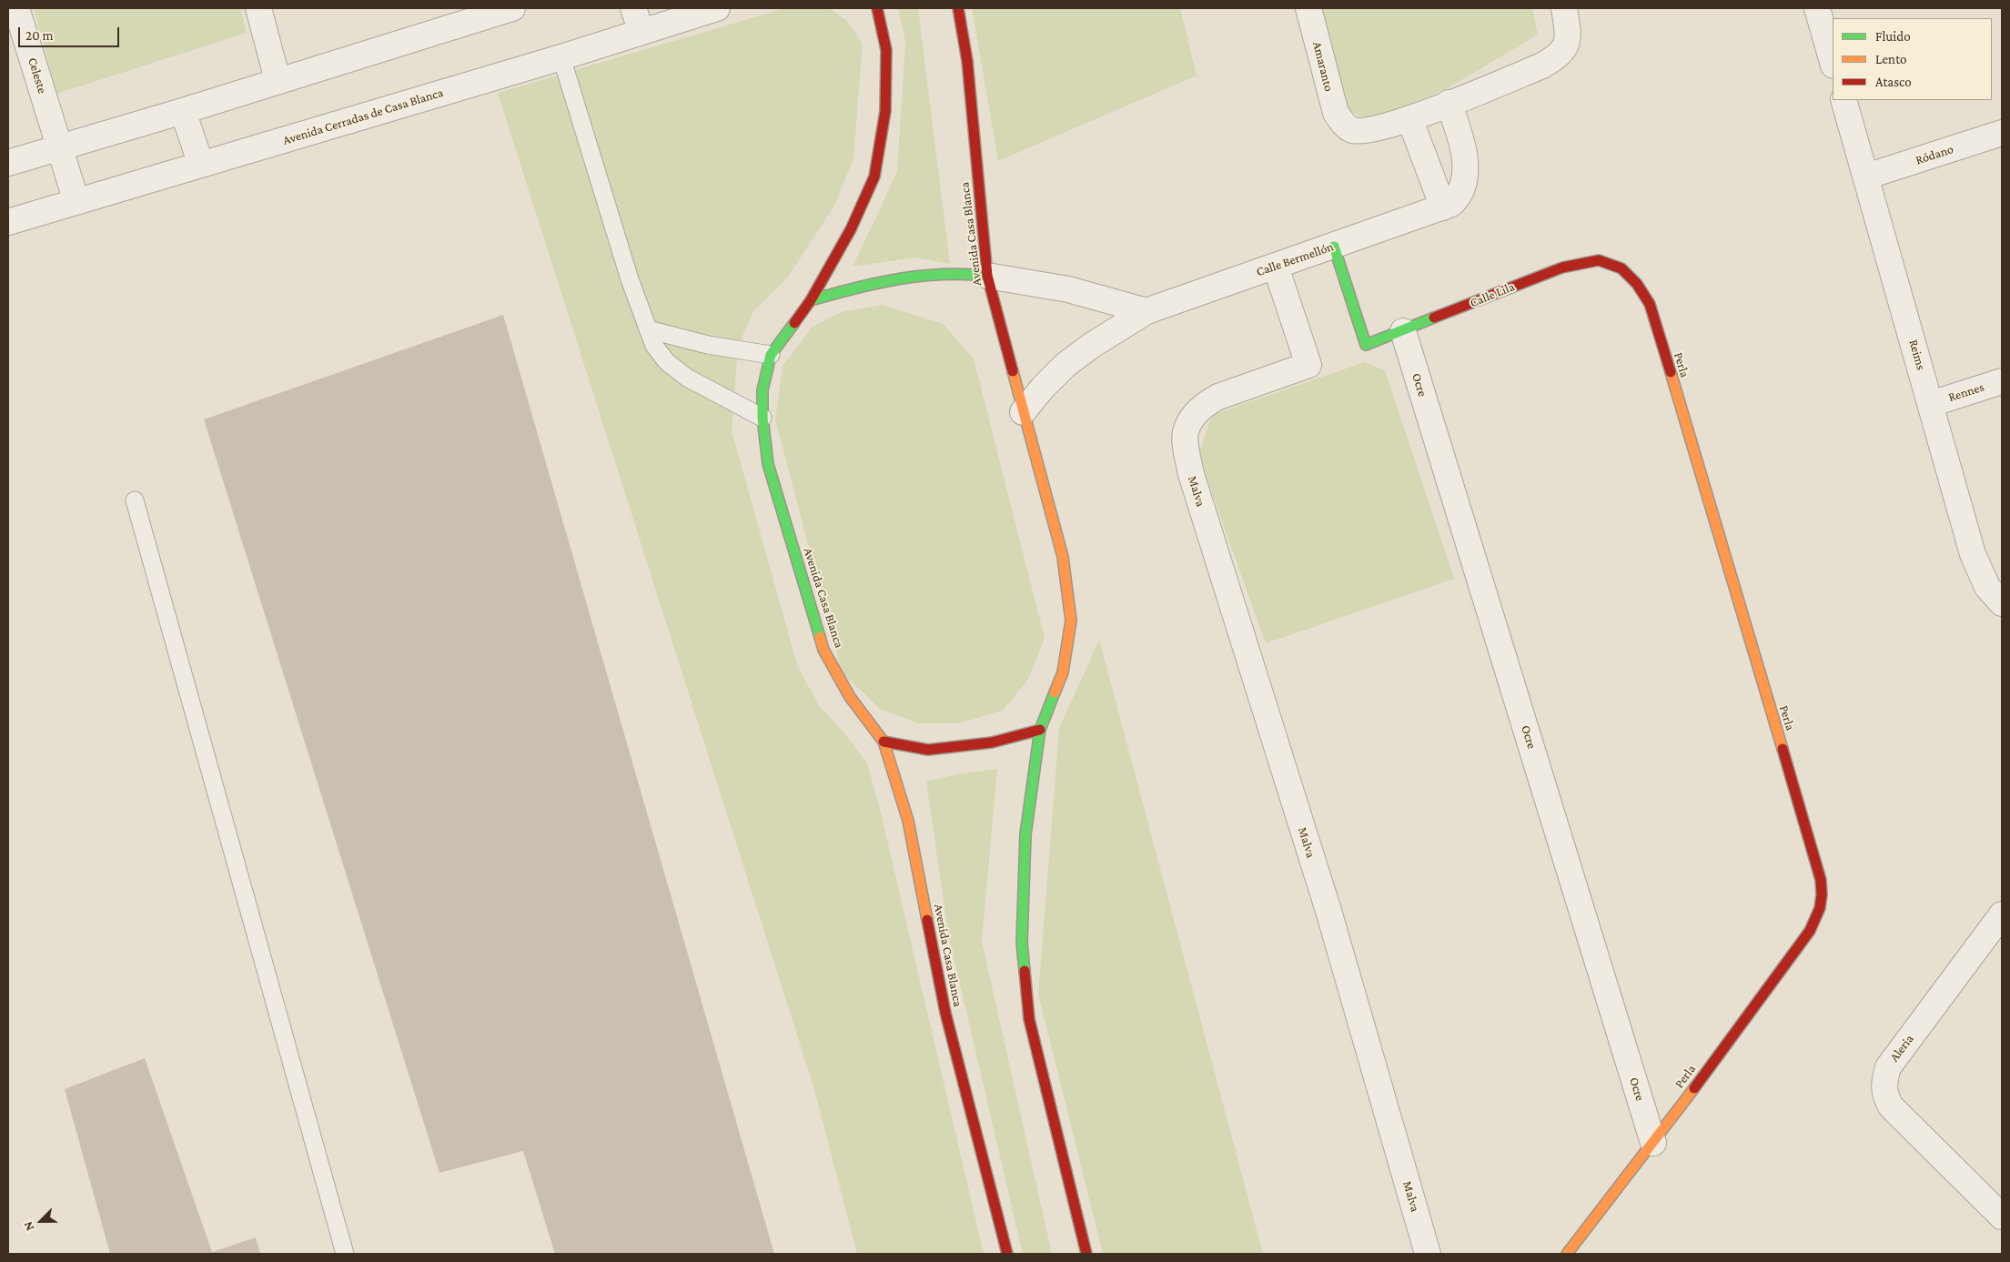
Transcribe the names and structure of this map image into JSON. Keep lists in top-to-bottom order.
{
  "streets": {
    "street": [
      "Amaranto",
      "Celeste",
      "Avenida Cerradas de Casa Blanca",
      "Ródano",
      "Avenida Casa Blanca",
      "Calle Bermellón",
      "Calle Lila",
      "Reims",
      "Perla",
      "Ocre",
      "Rennes",
      "Malva",
      "Aleria"
    ]
  },
  "crossings": [
    ["Celeste", "Avenida Cerradas de Casa Blanca"],
    ["Ródano", "Reims"],
    ["Avenida Casa Blanca", "Calle Bermellón"],
    ["Calle Bermellón", "Calle Lila"],
    ["Calle Bermellón", "Malva"],
    ["Calle Lila", "Perla"],
    ["Calle Lila", "Ocre"],
    ["Reims", "Rennes"],
    ["Perla", "Ocre"]
  ],
  "legend": ["Fluido", "Lento", "Atasco"],
  "scale_bar": "20 m",
  "north": "bottom left"
}
